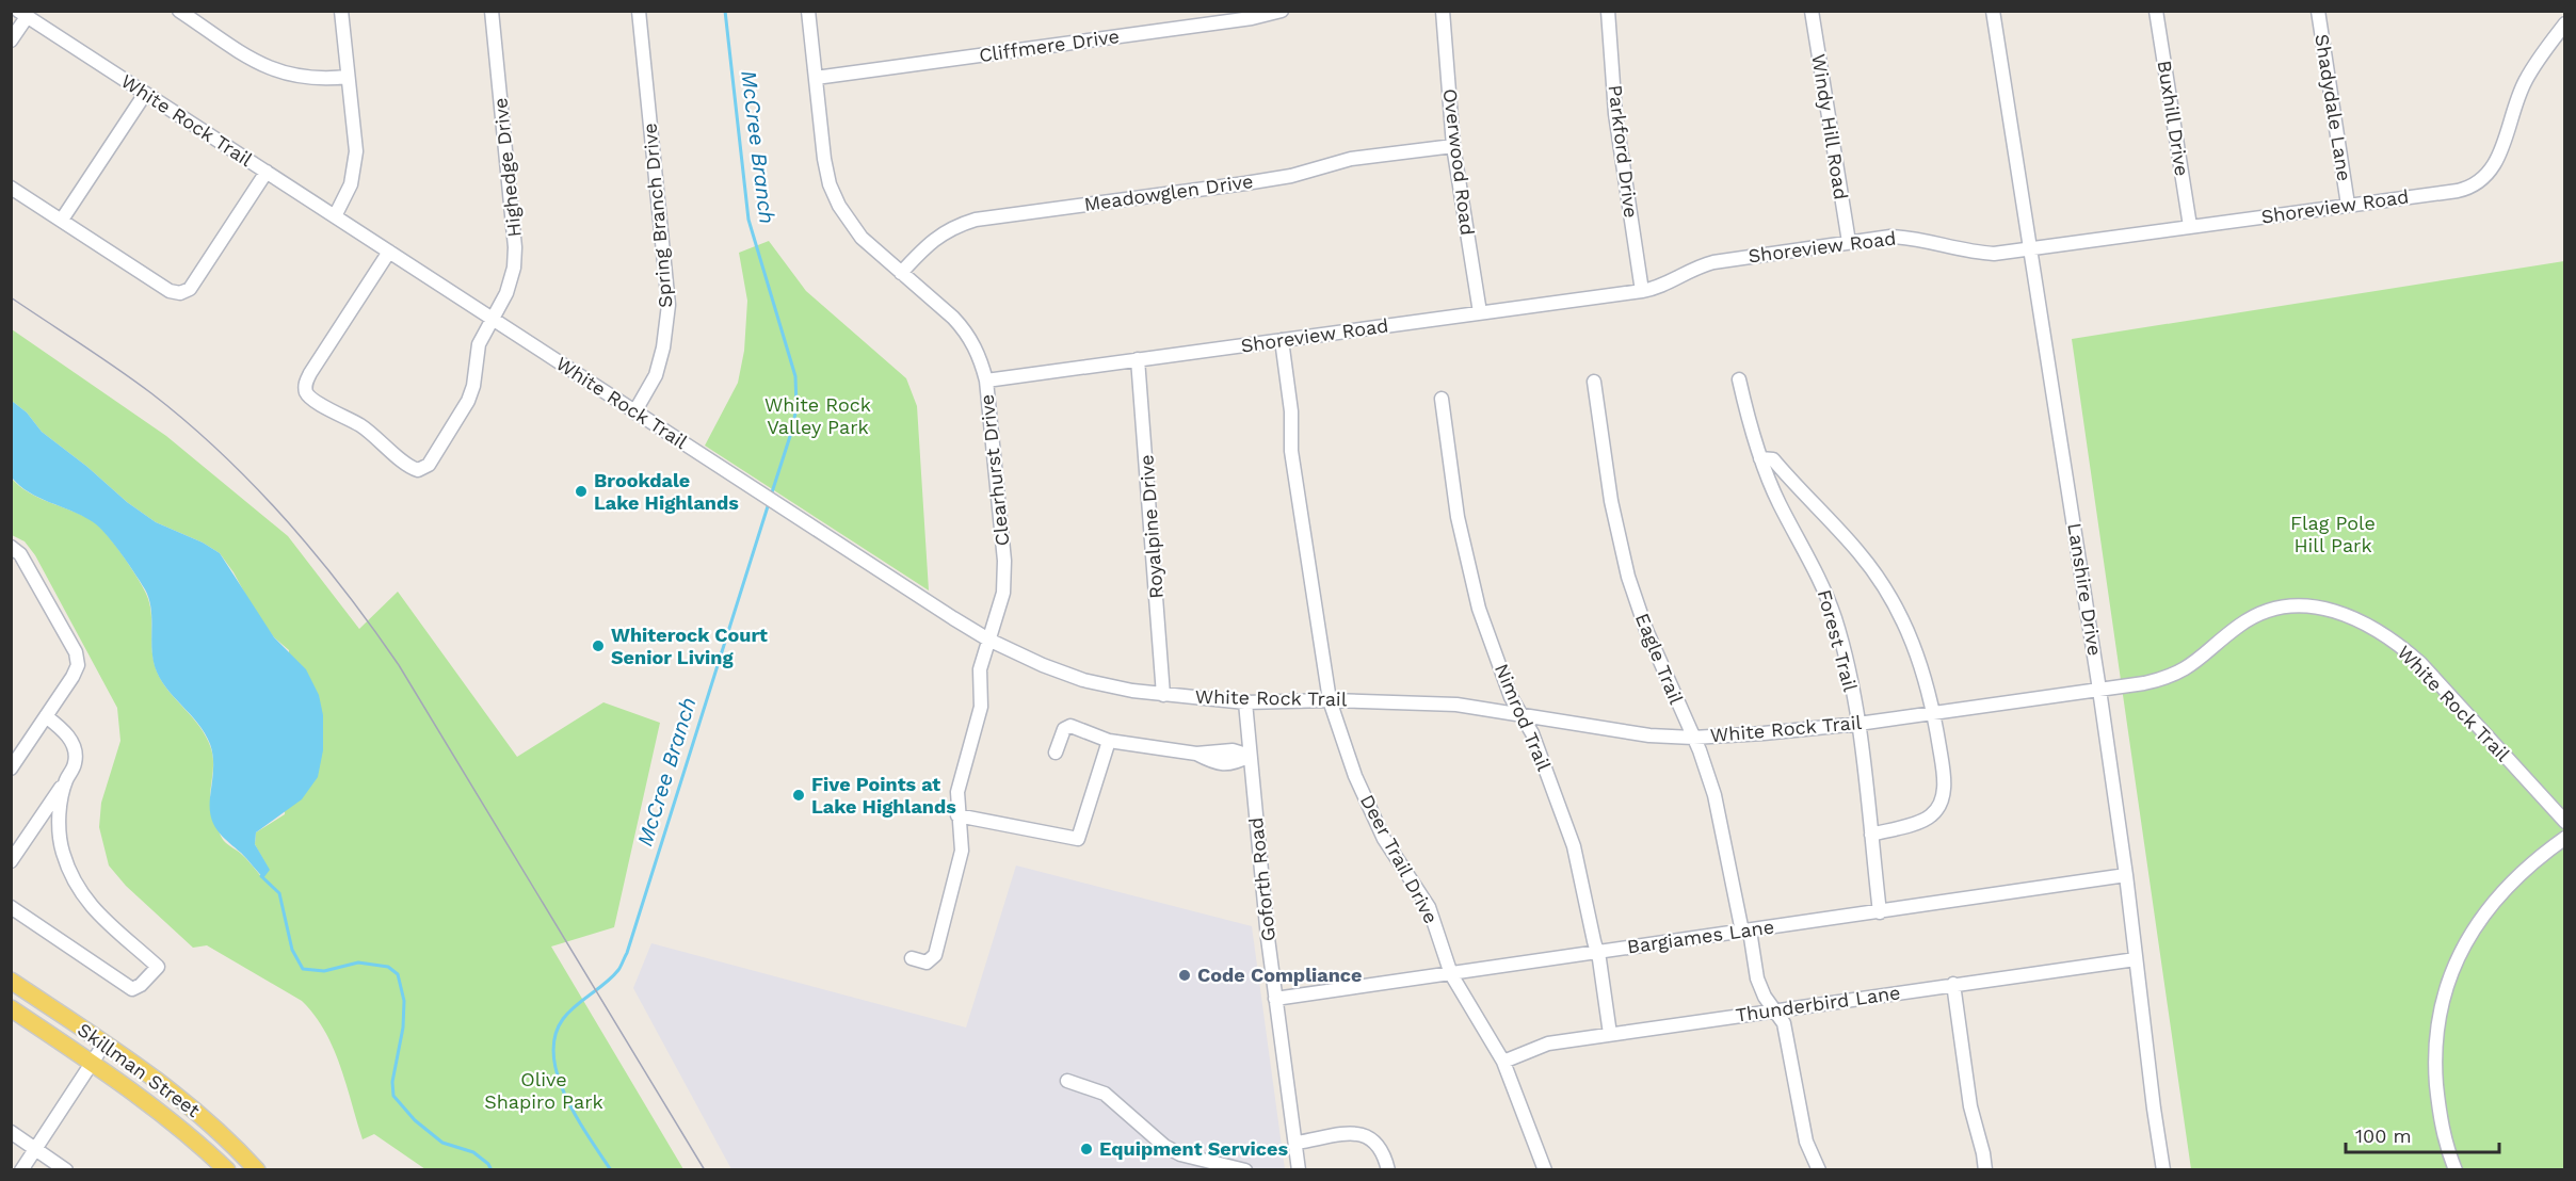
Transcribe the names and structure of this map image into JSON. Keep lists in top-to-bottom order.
{
  "streets": {
    "main road": ["Skillman Street"],
    "street": [
      "Cliffmere Drive",
      "Shadydale Lane",
      "Buxhill Drive",
      "White Rock Trail",
      "Windy Hill Road",
      "Parkford Drive",
      "Overwood Road",
      "Highedge Drive",
      "Meadowglen Drive",
      "Shoreview Road",
      "Spring Branch Drive",
      "Clearhurst Drive",
      "Royalpine Drive",
      "Lanshire Drive",
      "Forest Trail",
      "Eagle Trail",
      "Nimrod Trail",
      "Deer Trail Drive",
      "Goforth Road",
      "Bargiames Lane",
      "Thunderbird Lane"
    ]
  },
  "crossings": [
    ["Cliffmere Drive", "Clearhurst Drive"],
    ["Shadydale Lane", "Shoreview Road"],
    ["Buxhill Drive", "Shoreview Road"],
    ["White Rock Trail", "Highedge Drive"],
    ["White Rock Trail", "Spring Branch Drive"],
    ["White Rock Trail", "Clearhurst Drive"],
    ["White Rock Trail", "Royalpine Drive"],
    ["White Rock Trail", "Lanshire Drive"],
    ["White Rock Trail", "Forest Trail"],
    ["White Rock Trail", "Eagle Trail"],
    ["White Rock Trail", "Nimrod Trail"],
    ["White Rock Trail", "Deer Trail Drive"],
    ["White Rock Trail", "Goforth Road"],
    ["Windy Hill Road", "Shoreview Road"],
    ["Parkford Drive", "Shoreview Road"],
    ["Overwood Road", "Meadowglen Drive"],
    ["Overwood Road", "Shoreview Road"],
    ["Meadowglen Drive", "Clearhurst Drive"],
    ["Shoreview Road", "Clearhurst Drive"],
    ["Shoreview Road", "Royalpine Drive"],
    ["Shoreview Road", "Lanshire Drive"],
    ["Shoreview Road", "Deer Trail Drive"],
    ["Lanshire Drive", "Bargiames Lane"],
    ["Lanshire Drive", "Thunderbird Lane"],
    ["Forest Trail", "Bargiames Lane"],
    ["Eagle Trail", "Bargiames Lane"],
    ["Eagle Trail", "Thunderbird Lane"],
    ["Nimrod Trail", "Bargiames Lane"],
    ["Nimrod Trail", "Thunderbird Lane"],
    ["Deer Trail Drive", "Bargiames Lane"],
    ["Deer Trail Drive", "Thunderbird Lane"],
    ["Goforth Road", "Bargiames Lane"]
  ],
  "water": ["McCree Branch"],
  "parks": ["White Rock Valley Park", "Flag Pole Hill Park", "Olive Shapiro Park"],
  "places": [
    "Brookdale Lake Highlands",
    "Whiterock Court Senior Living",
    "Five Points at Lake Highlands",
    "Code Compliance",
    "Equipment Services"
  ],
  "scale_bar": "100 m"
}
